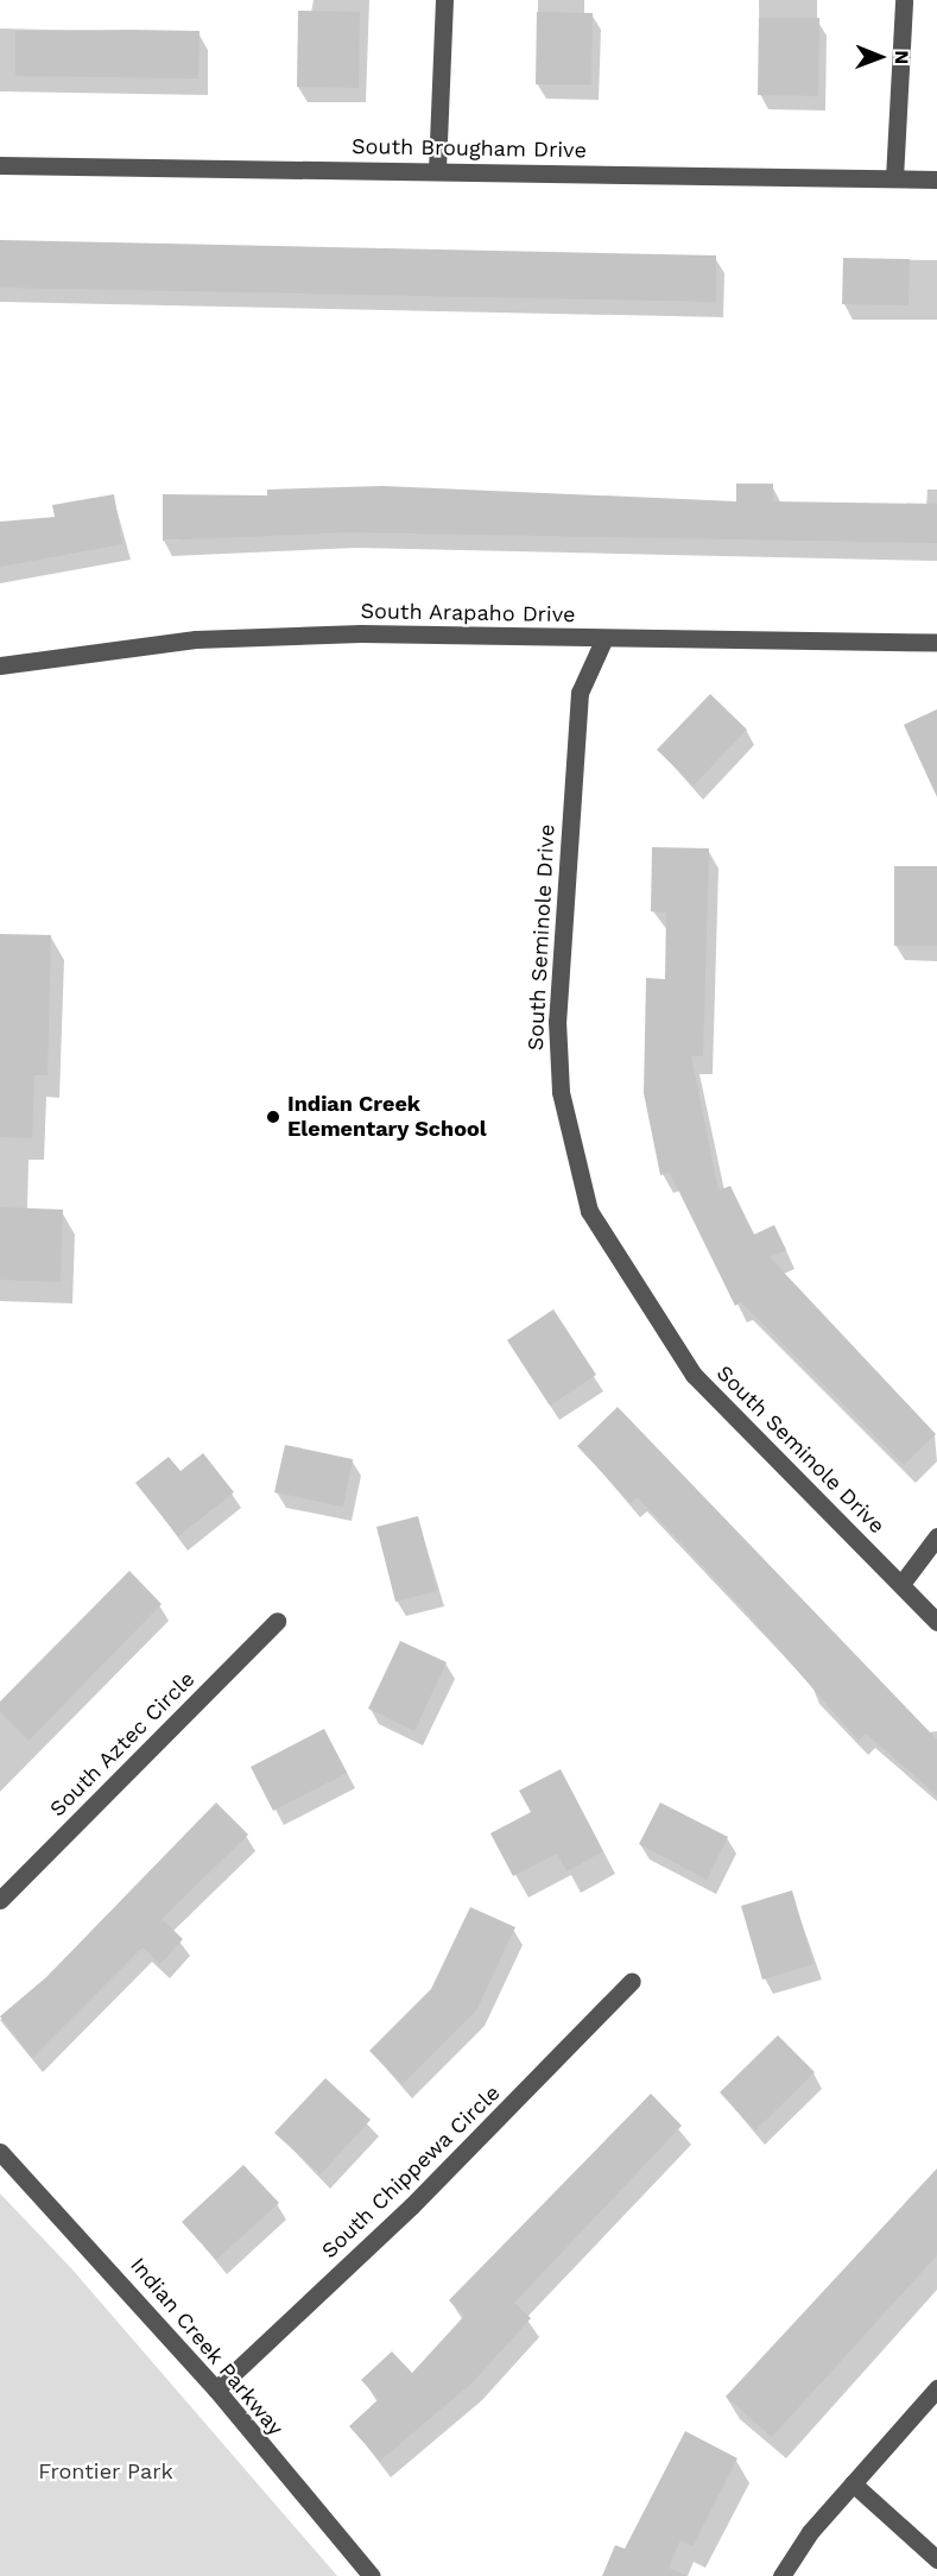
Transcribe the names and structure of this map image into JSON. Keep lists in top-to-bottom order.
{
  "streets": {
    "street": [
      "South Brougham Drive",
      "South Arapaho Drive",
      "South Seminole Drive",
      "South Aztec Circle",
      "South Chippewa Circle",
      "Indian Creek Parkway"
    ]
  },
  "crossings": [
    ["South Arapaho Drive", "South Seminole Drive"],
    ["South Chippewa Circle", "Indian Creek Parkway"]
  ],
  "parks": ["Frontier Park"],
  "places": ["Indian Creek Elementary School"],
  "north": "right"
}
